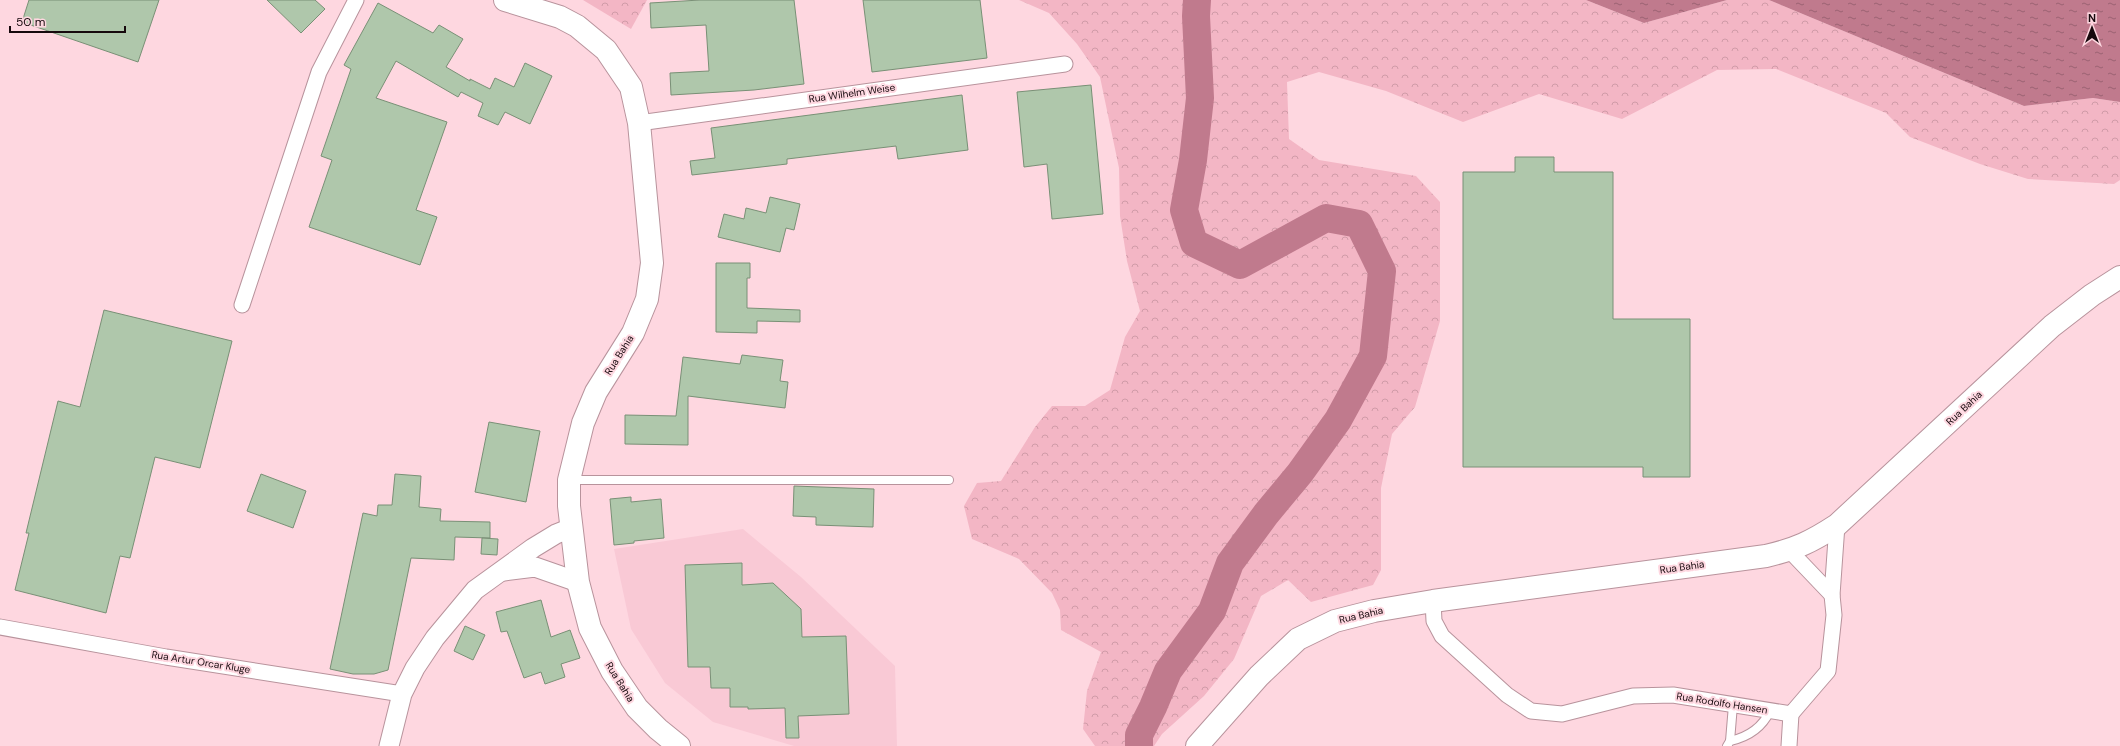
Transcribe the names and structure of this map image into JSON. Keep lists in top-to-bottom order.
{
  "streets": {
    "main road": ["Rua Bahia"],
    "street": ["Rua Wilhelm Weise", "Rua Artur Orcar Kluge", "Rua Rodolfo Hansen"]
  },
  "crossings": [
    ["Rua Wilhelm Weise", "Rua Bahia"],
    ["Rua Bahia", "Rua Rodolfo Hansen"]
  ],
  "scale_bar": "50 m",
  "north": "top"
}
